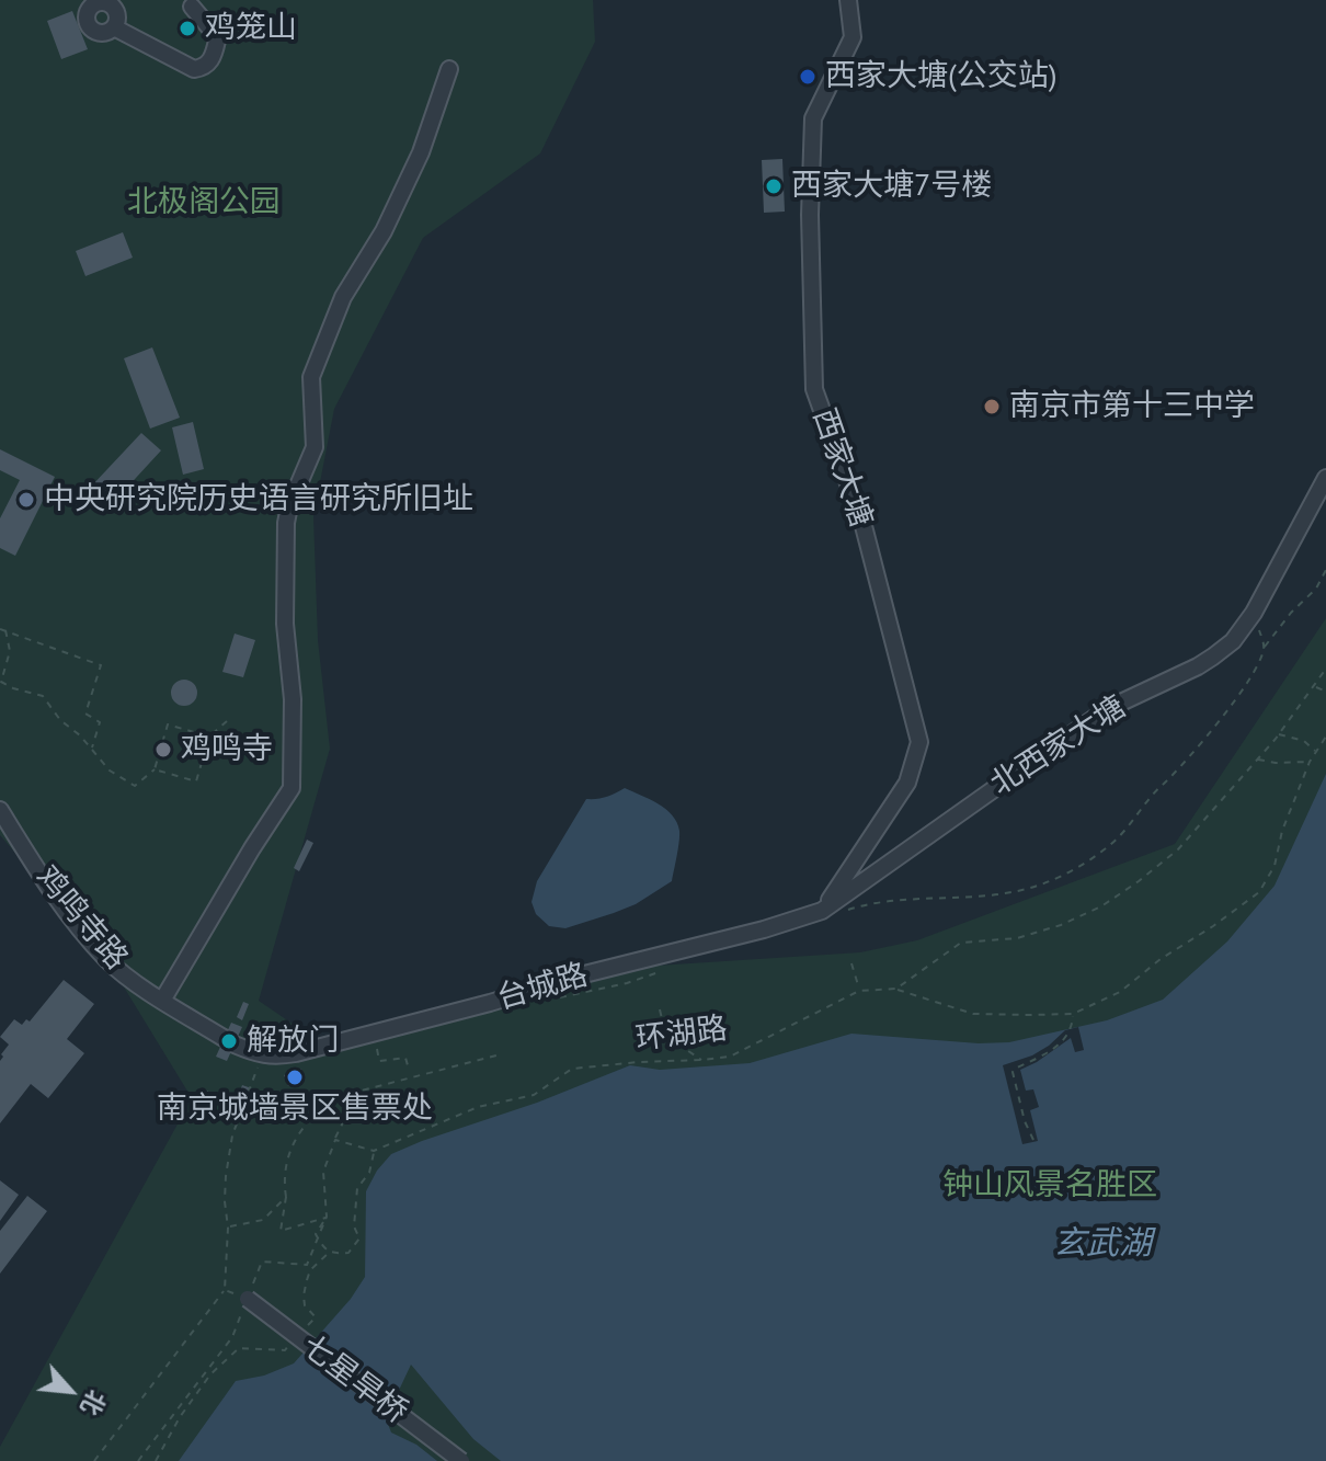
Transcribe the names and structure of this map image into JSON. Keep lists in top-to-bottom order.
{
  "streets": {
    "street": [
      "西家大塘",
      "北西家大塘",
      "鸡鸣寺路",
      "台城路",
      "七星旱桥"
    ],
    "path": ["环湖路"]
  },
  "crossings": [
    ["西家大塘", "北西家大塘"],
    ["西家大塘", "台城路"],
    ["北西家大塘", "台城路"],
    ["鸡鸣寺路", "台城路"]
  ],
  "water": ["玄武湖"],
  "parks": ["北极阁公园", "钟山风景名胜区"],
  "places": [
    "鸡笼山",
    "西家大塘(公交站)",
    "西家大塘7号楼",
    "南京市第十三中学",
    "中央研究院历史语言研究所旧址",
    "鸡鸣寺",
    "解放门",
    "南京城墙景区售票处"
  ],
  "north": "bottom right"
}
